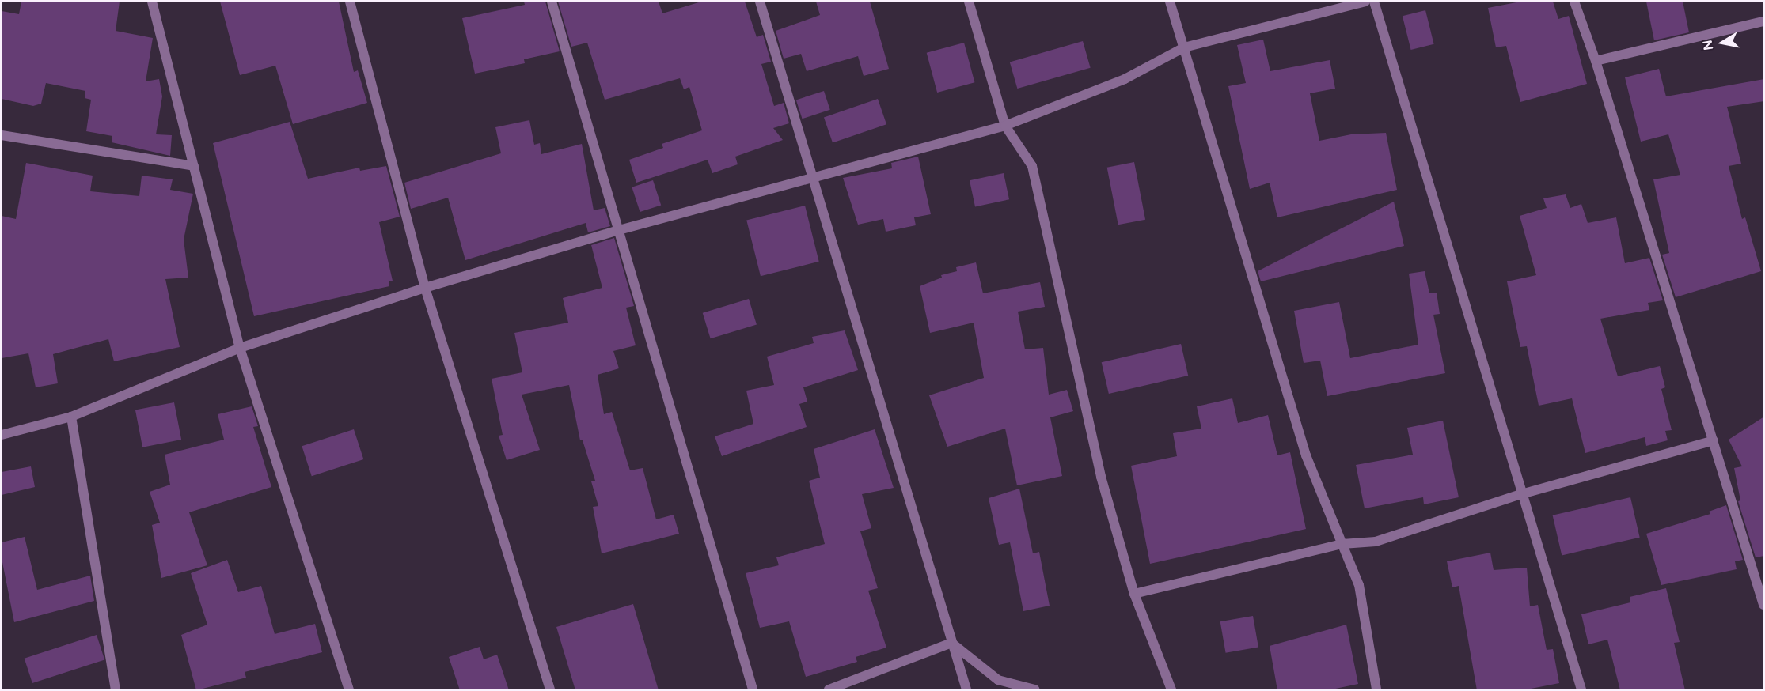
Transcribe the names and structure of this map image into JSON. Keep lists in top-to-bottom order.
{
  "north": "left"
}
